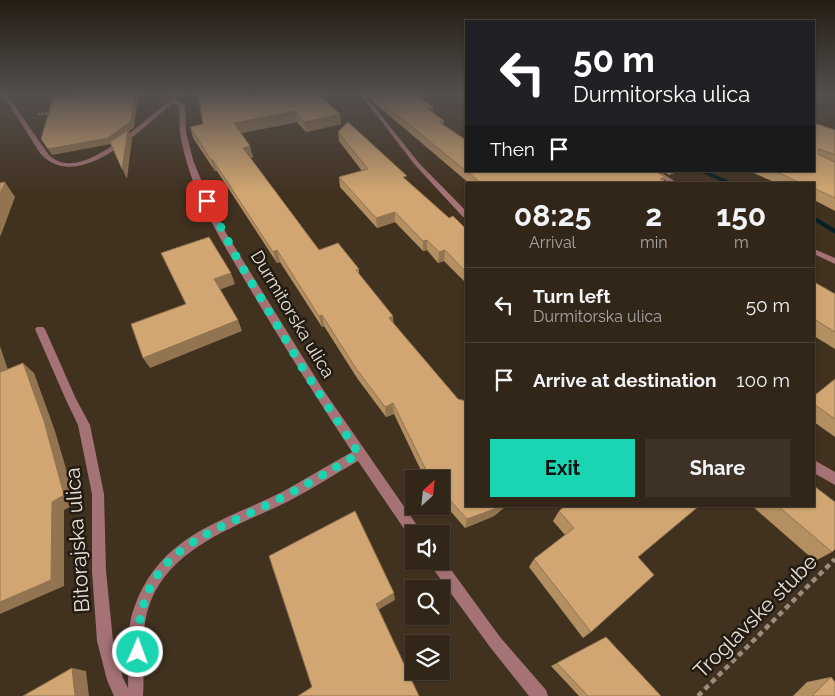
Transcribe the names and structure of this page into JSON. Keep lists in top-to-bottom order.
{
  "streets": {
    "street": ["Durmitorska ulica", "Bitorajska ulica"],
    "path": ["Troglavske stube"]
  },
  "north": "top right",
  "page": {
    "turn": ["50 m", "Durmitorska ulica"],
    "then": "Then",
    "eta": [
      "08:25",
      "Arrival",
      "2",
      "min",
      "150",
      "m"
    ],
    "list": [
      {
        "name": "Turn left",
        "note": "Durmitorska ulica",
        "value": "50 m"
      },
      {
        "name": "Arrive at destination",
        "value": "100 m"
      }
    ],
    "buttons": ["Exit", "Share"]
  }
}
